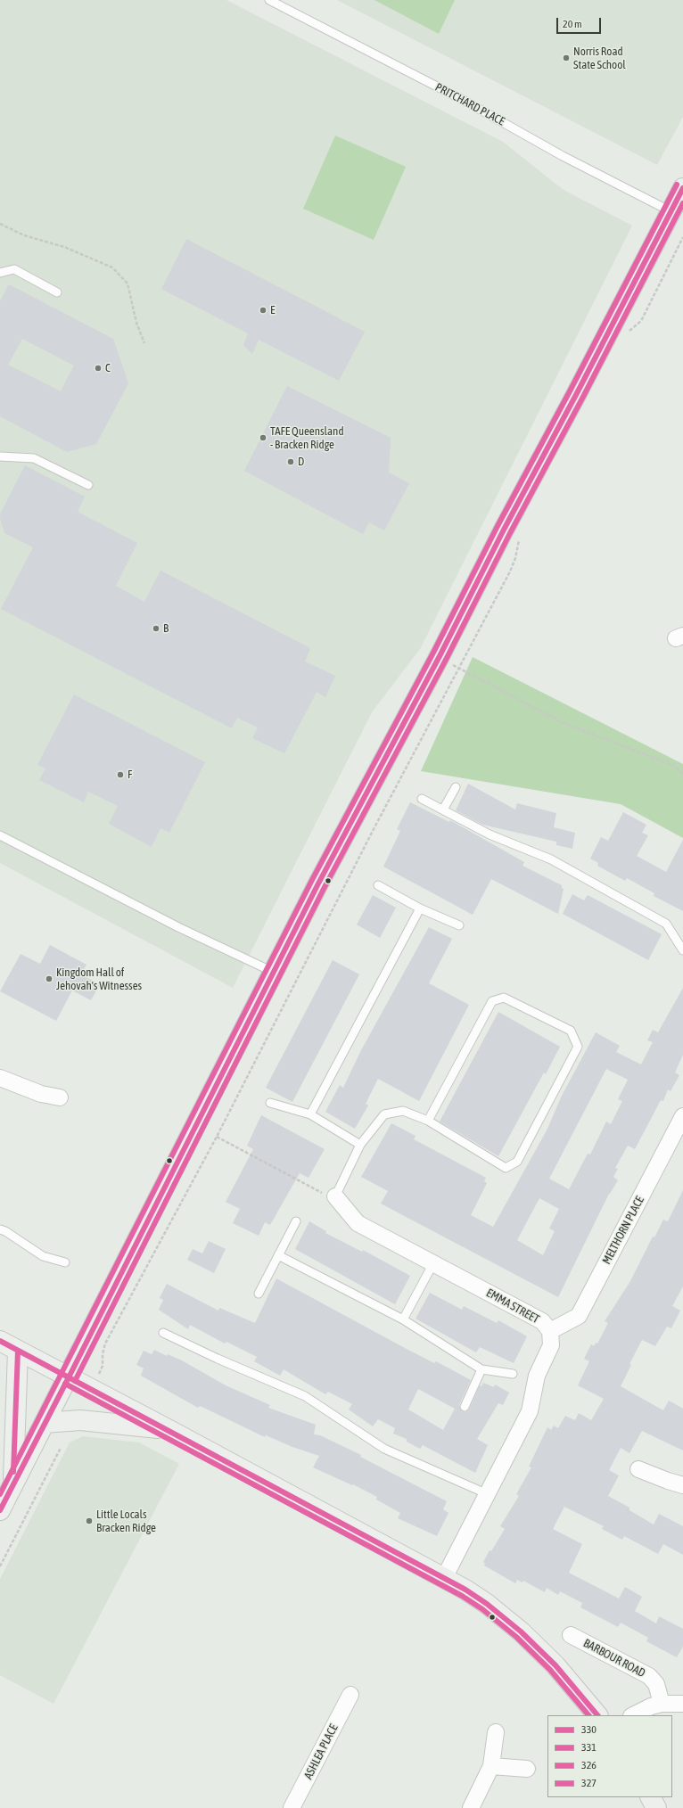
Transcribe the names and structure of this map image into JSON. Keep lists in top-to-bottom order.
{
  "streets": {
    "street": [
      "MELTHORN PLACE",
      "EMMA STREET",
      "BARBOUR ROAD",
      "ASHLEA PLACE"
    ],
    "lane": ["PRITCHARD PLACE"]
  },
  "crossings": [
    ["MELTHORN PLACE", "EMMA STREET"]
  ],
  "places": [
    "Norris Road State School",
    "E",
    "C",
    "TAFE Queensland - Bracken Ridge",
    "D",
    "B",
    "F",
    "Kingdom Hall of Jehovah's Witnesses",
    "Little Locals Bracken Ridge"
  ],
  "lines": [
    "transit line 326",
    "transit line 330",
    "transit line 331",
    "transit line 327"
  ],
  "legend": [
    "330",
    "331",
    "326",
    "327"
  ],
  "scale_bar": "20 m"
}
